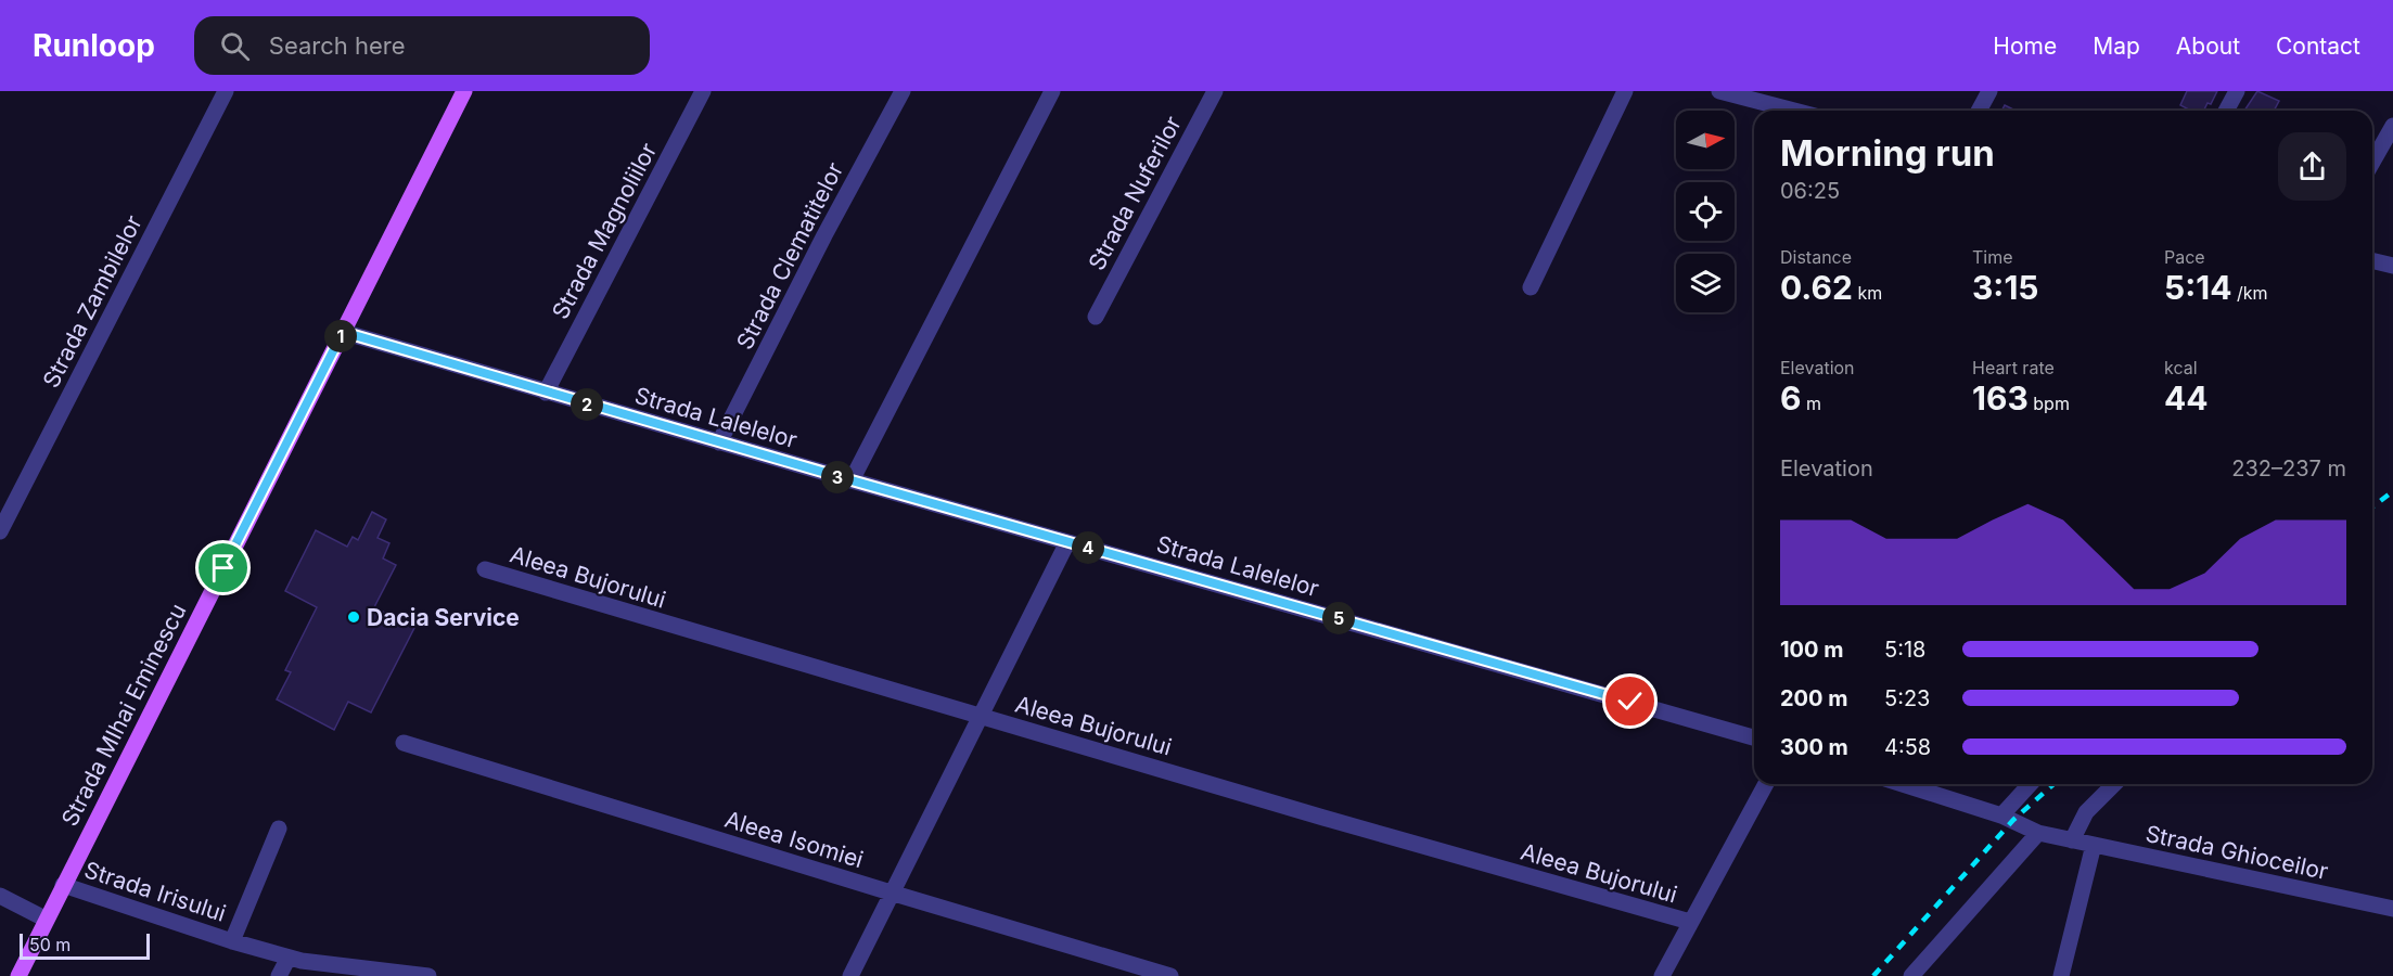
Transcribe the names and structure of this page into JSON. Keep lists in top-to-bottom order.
{
  "streets": {
    "main road": ["Strada MIhai Eminescu"],
    "street": [
      "Strada Nuferilor",
      "Strada Magnoliilor",
      "Strada Clematitelor",
      "Strada Zambilelor",
      "Strada Lalelelor",
      "Aleea Bujorului",
      "Aleea Isomiei",
      "Strada Ghioceilor",
      "Strada Irisului"
    ]
  },
  "crossings": [
    ["Strada Magnoliilor", "Strada Lalelelor"],
    ["Strada Clematitelor", "Strada Lalelelor"],
    ["Strada Lalelelor", "Strada MIhai Eminescu"],
    ["Strada MIhai Eminescu", "Strada Irisului"]
  ],
  "places": ["Dacia Service"],
  "scale_bar": "50 m",
  "north": "right",
  "page": {
    "header": "Runloop",
    "search": "Search here",
    "nav": [
      "Home",
      "Map",
      "About",
      "Contact"
    ],
    "heading": ["Morning run", "06:25"],
    "stats": [
      ["Distance", "0.62 km"],
      ["Time", "3:15"],
      ["Pace", "5:14 /km"],
      ["Elevation", "6 m"],
      ["Heart rate", "163 bpm"],
      ["kcal", "44"]
    ],
    "pins": [
      "1",
      "2",
      "3",
      "4",
      "5"
    ],
    "chart": ["Elevation", "232–237 m"],
    "list": [
      {
        "name": "100 m",
        "note": "5:18"
      },
      {
        "name": "200 m",
        "note": "5:23"
      },
      {
        "name": "300 m",
        "note": "4:58"
      }
    ],
    "scale": "50 m"
  }
}
